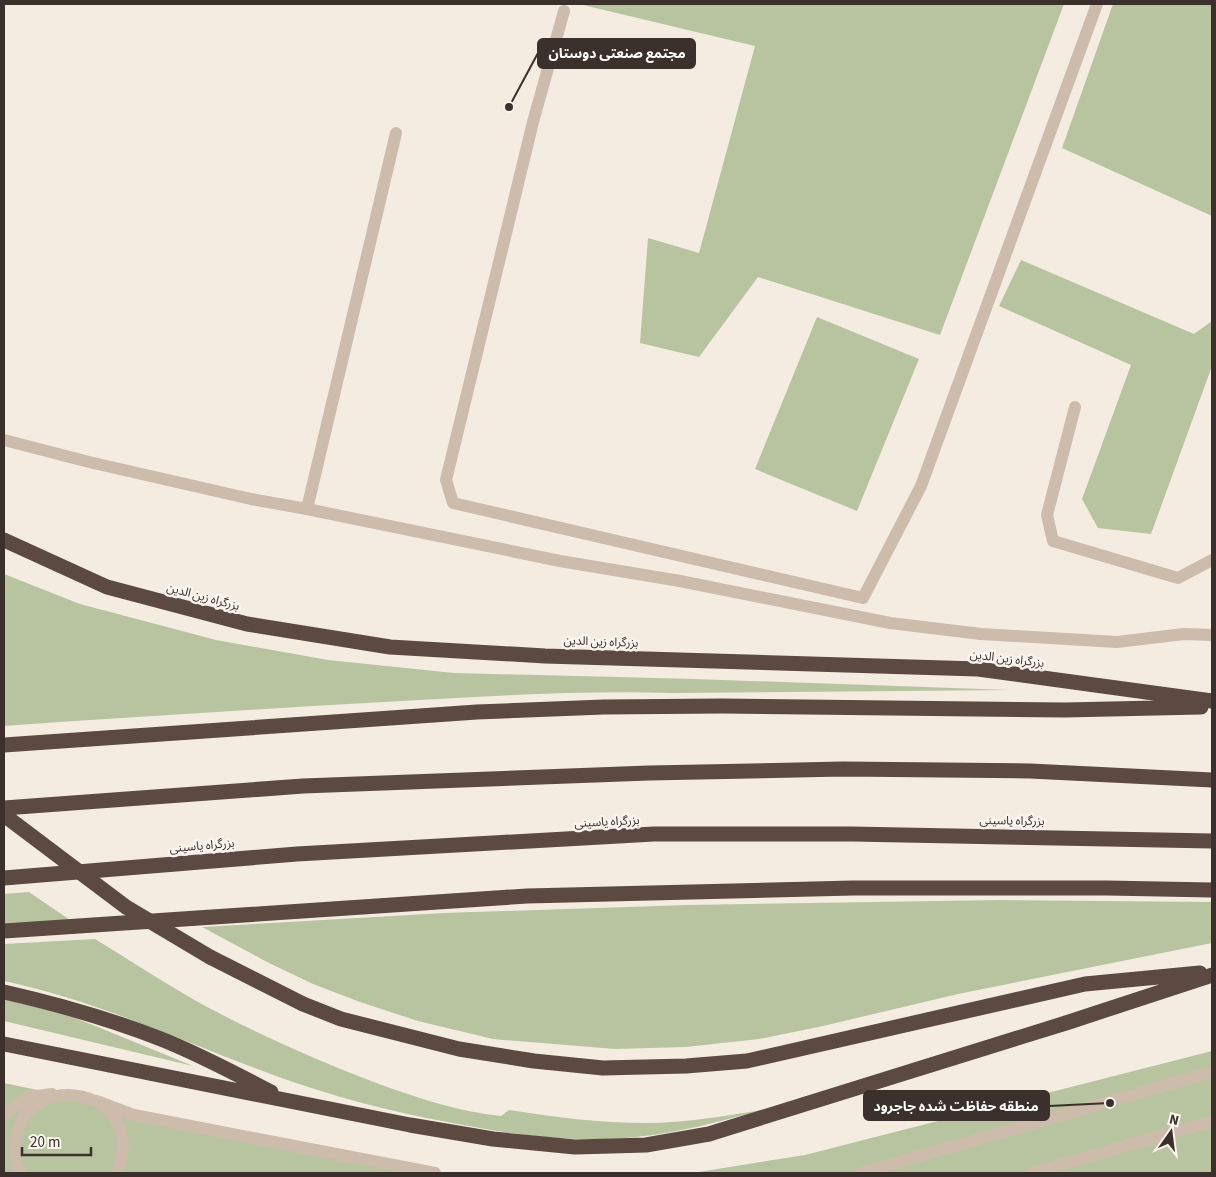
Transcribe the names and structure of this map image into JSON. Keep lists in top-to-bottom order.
{
  "streets": {
    "highway": ["بزرگراه زین الدین", "بزرگراه یاسینی"]
  },
  "places": ["مجتمع صنعتی دوستان", "منطقه حفاظت شده جاجرود"],
  "scale_bar": "20 m",
  "north": "top"
}
